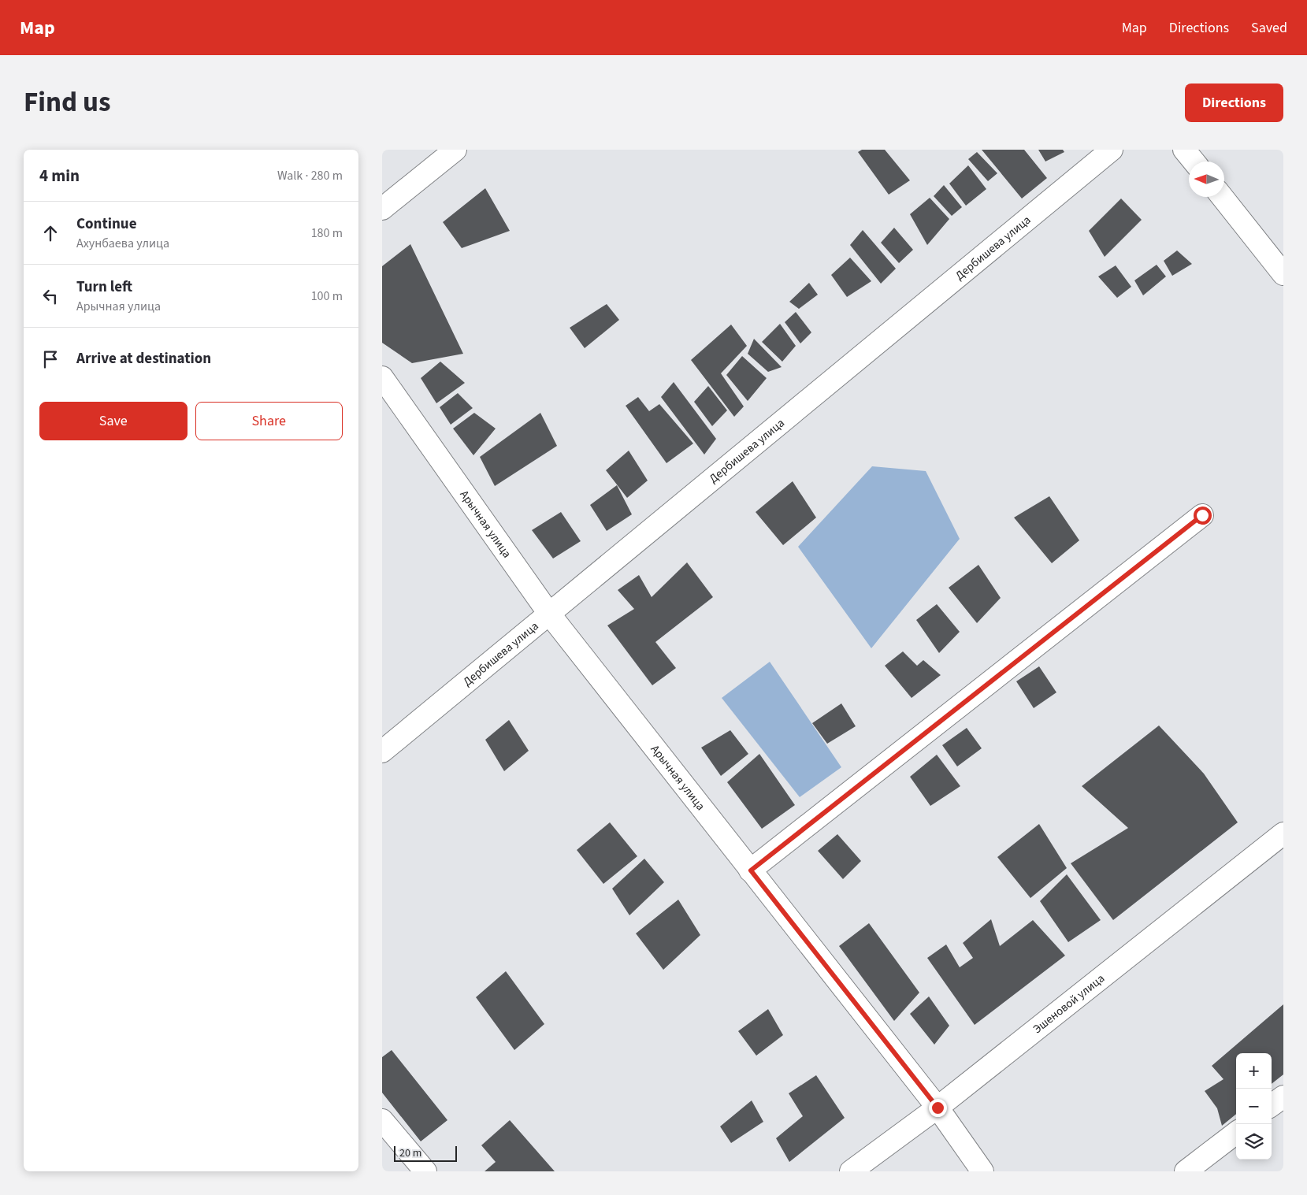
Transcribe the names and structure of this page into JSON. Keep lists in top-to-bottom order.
{
  "streets": {
    "street": ["Дербишева улица", "Арычная улица", "Эшеновой улица"]
  },
  "crossings": [
    ["Дербишева улица", "Арычная улица"],
    ["Арычная улица", "Эшеновой улица"]
  ],
  "scale_bar": "20 m",
  "north": "left",
  "page": {
    "header": "Map",
    "nav": ["Map", "Directions", "Saved"],
    "title": "Find us",
    "buttons": [
      "Directions",
      ["Save", "Share"]
    ],
    "heading": ["4 min", "Walk · 280 m"],
    "list": [
      ["Continue", "Ахунбаева улица", "180 m"],
      ["Turn left", "Арычная улица", "100 m"],
      "Arrive at destination"
    ],
    "map_buttons": ["+", "−"],
    "scale": "20 m"
  }
}
